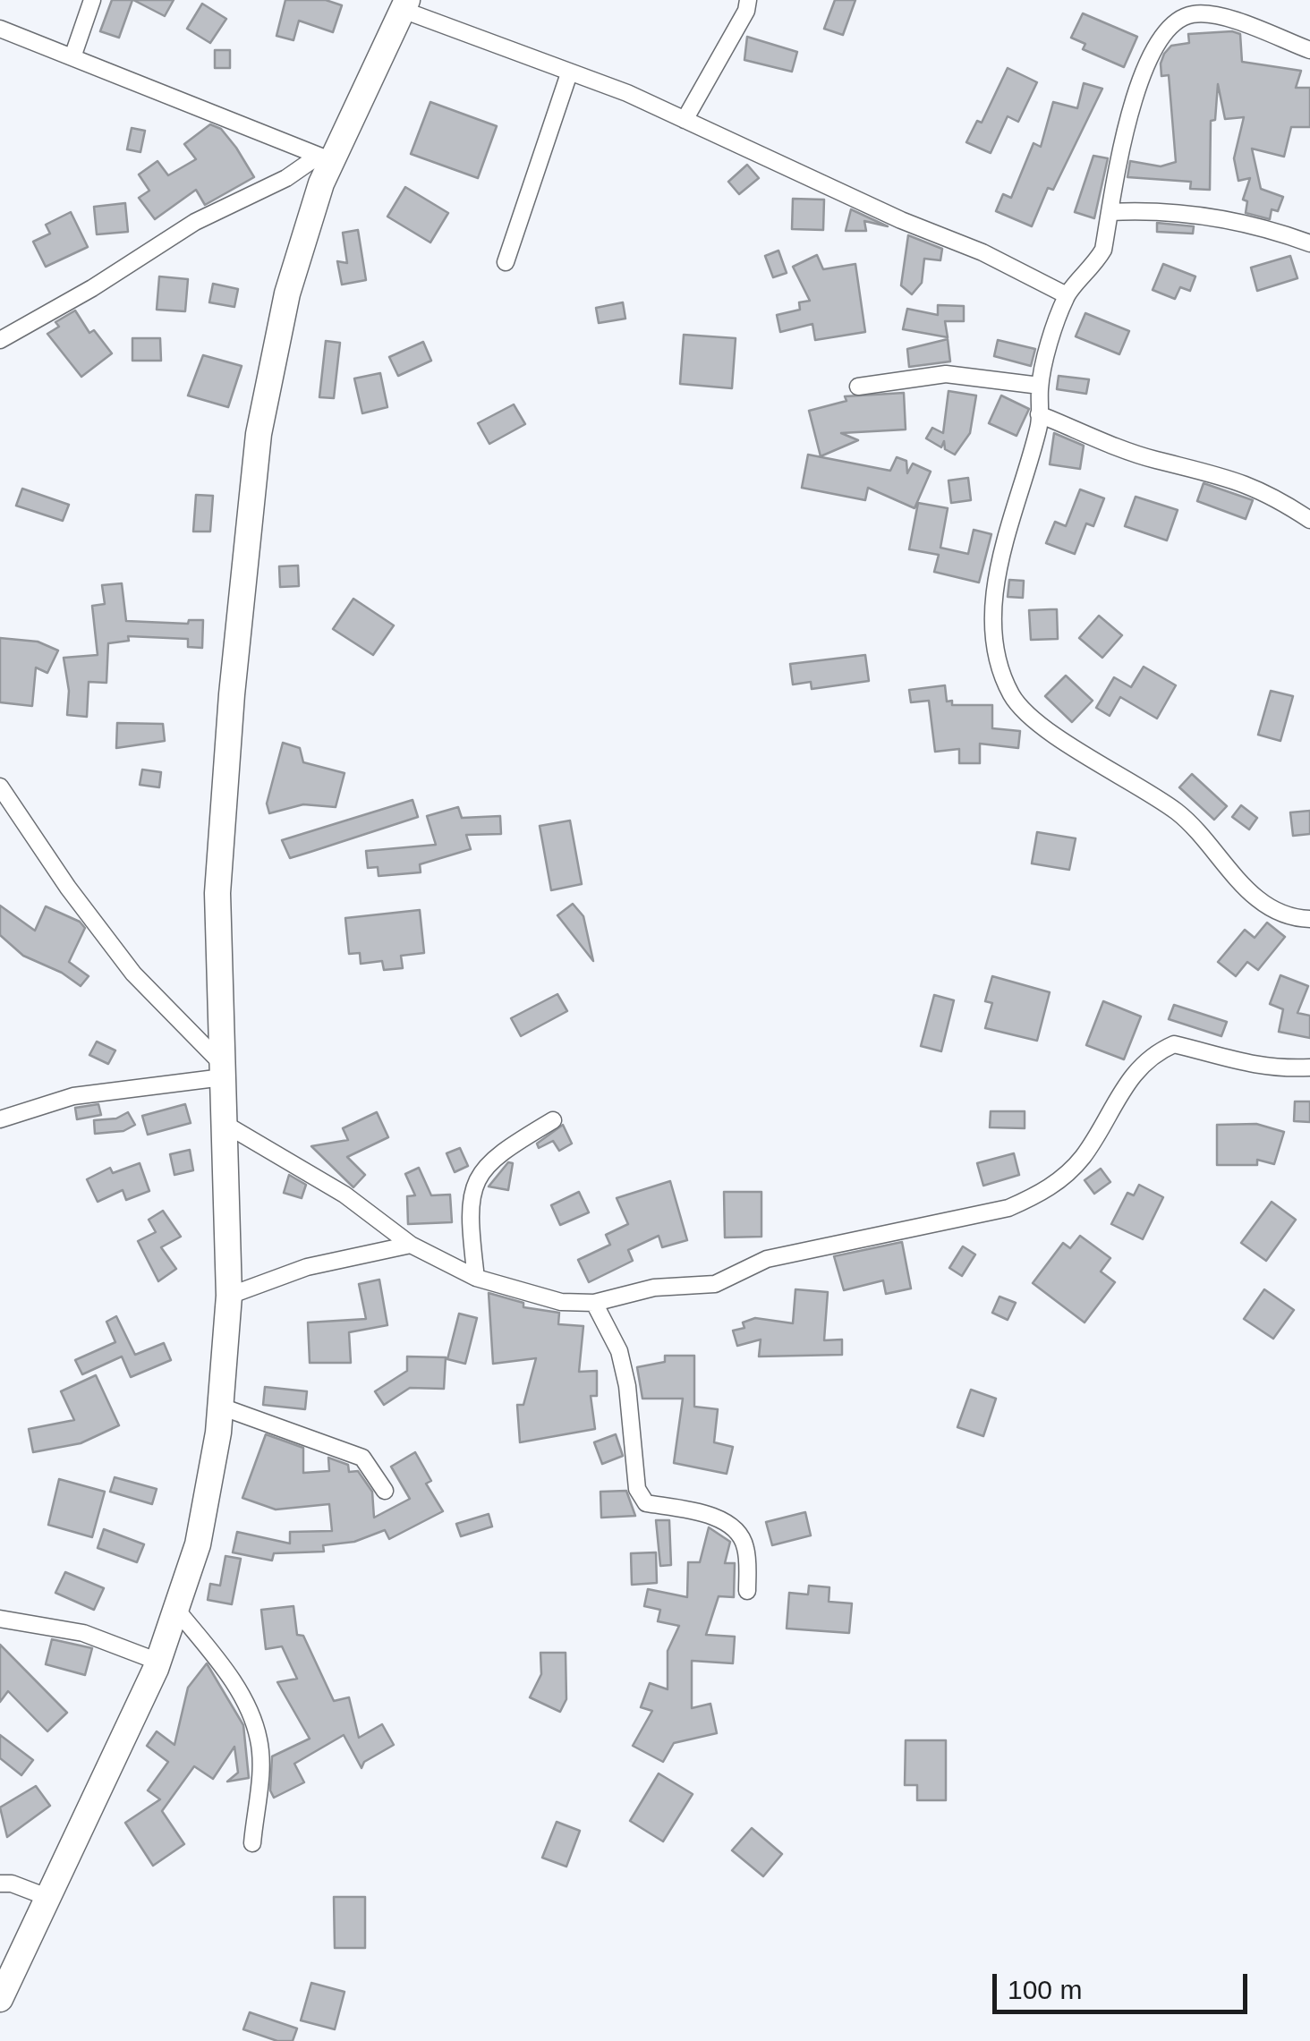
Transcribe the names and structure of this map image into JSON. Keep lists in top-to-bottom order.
{
  "scale_bar": "100 m"
}
